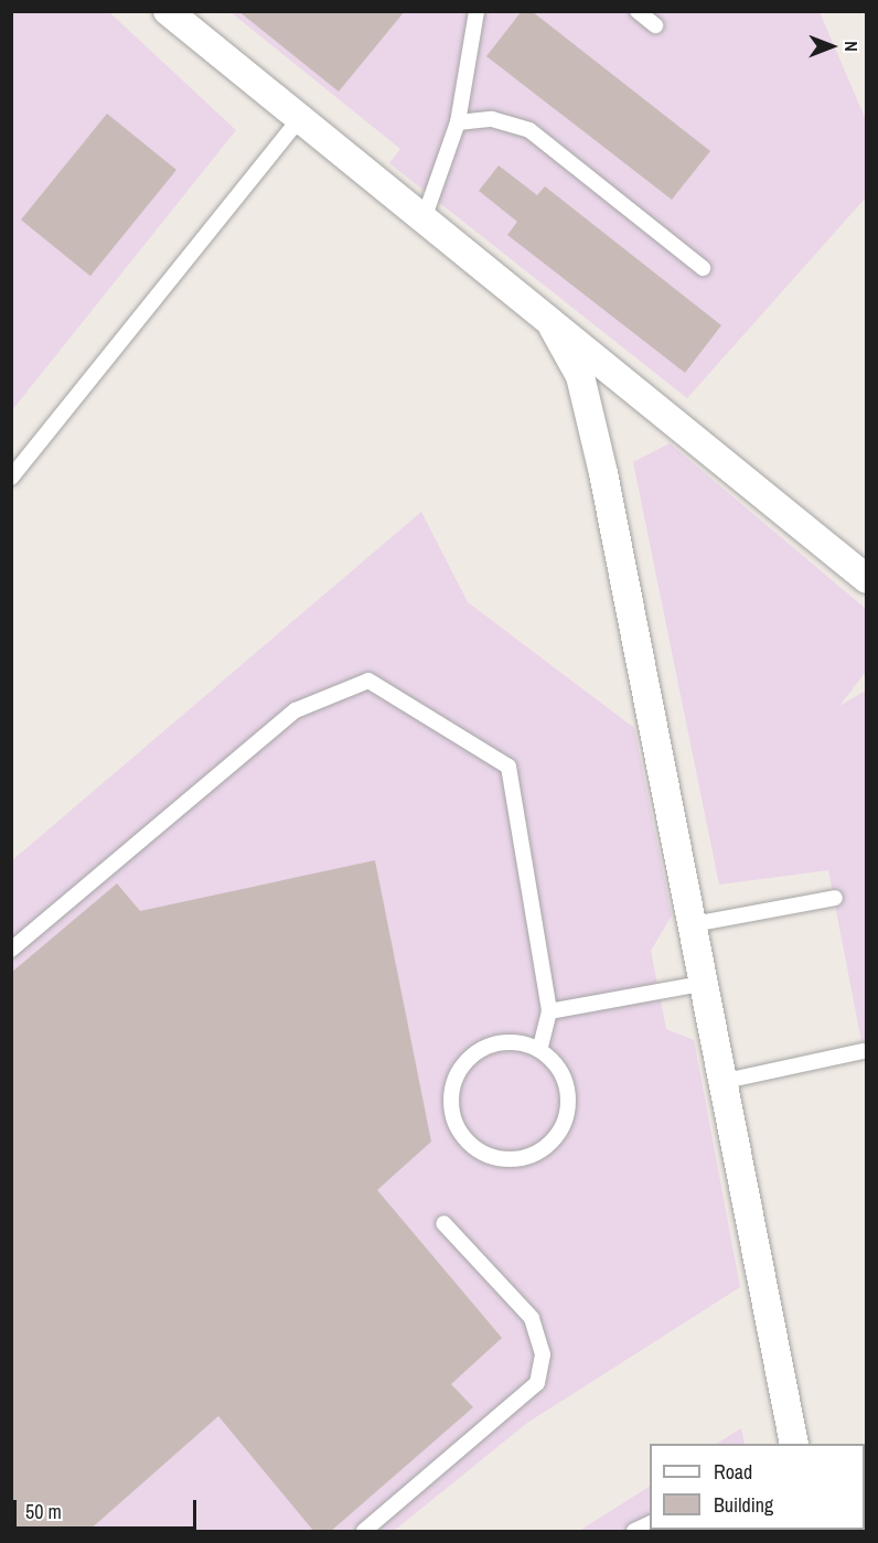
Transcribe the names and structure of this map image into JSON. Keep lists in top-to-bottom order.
{
  "legend": ["Road", "Building"],
  "scale_bar": "50 m",
  "north": "right"
}
